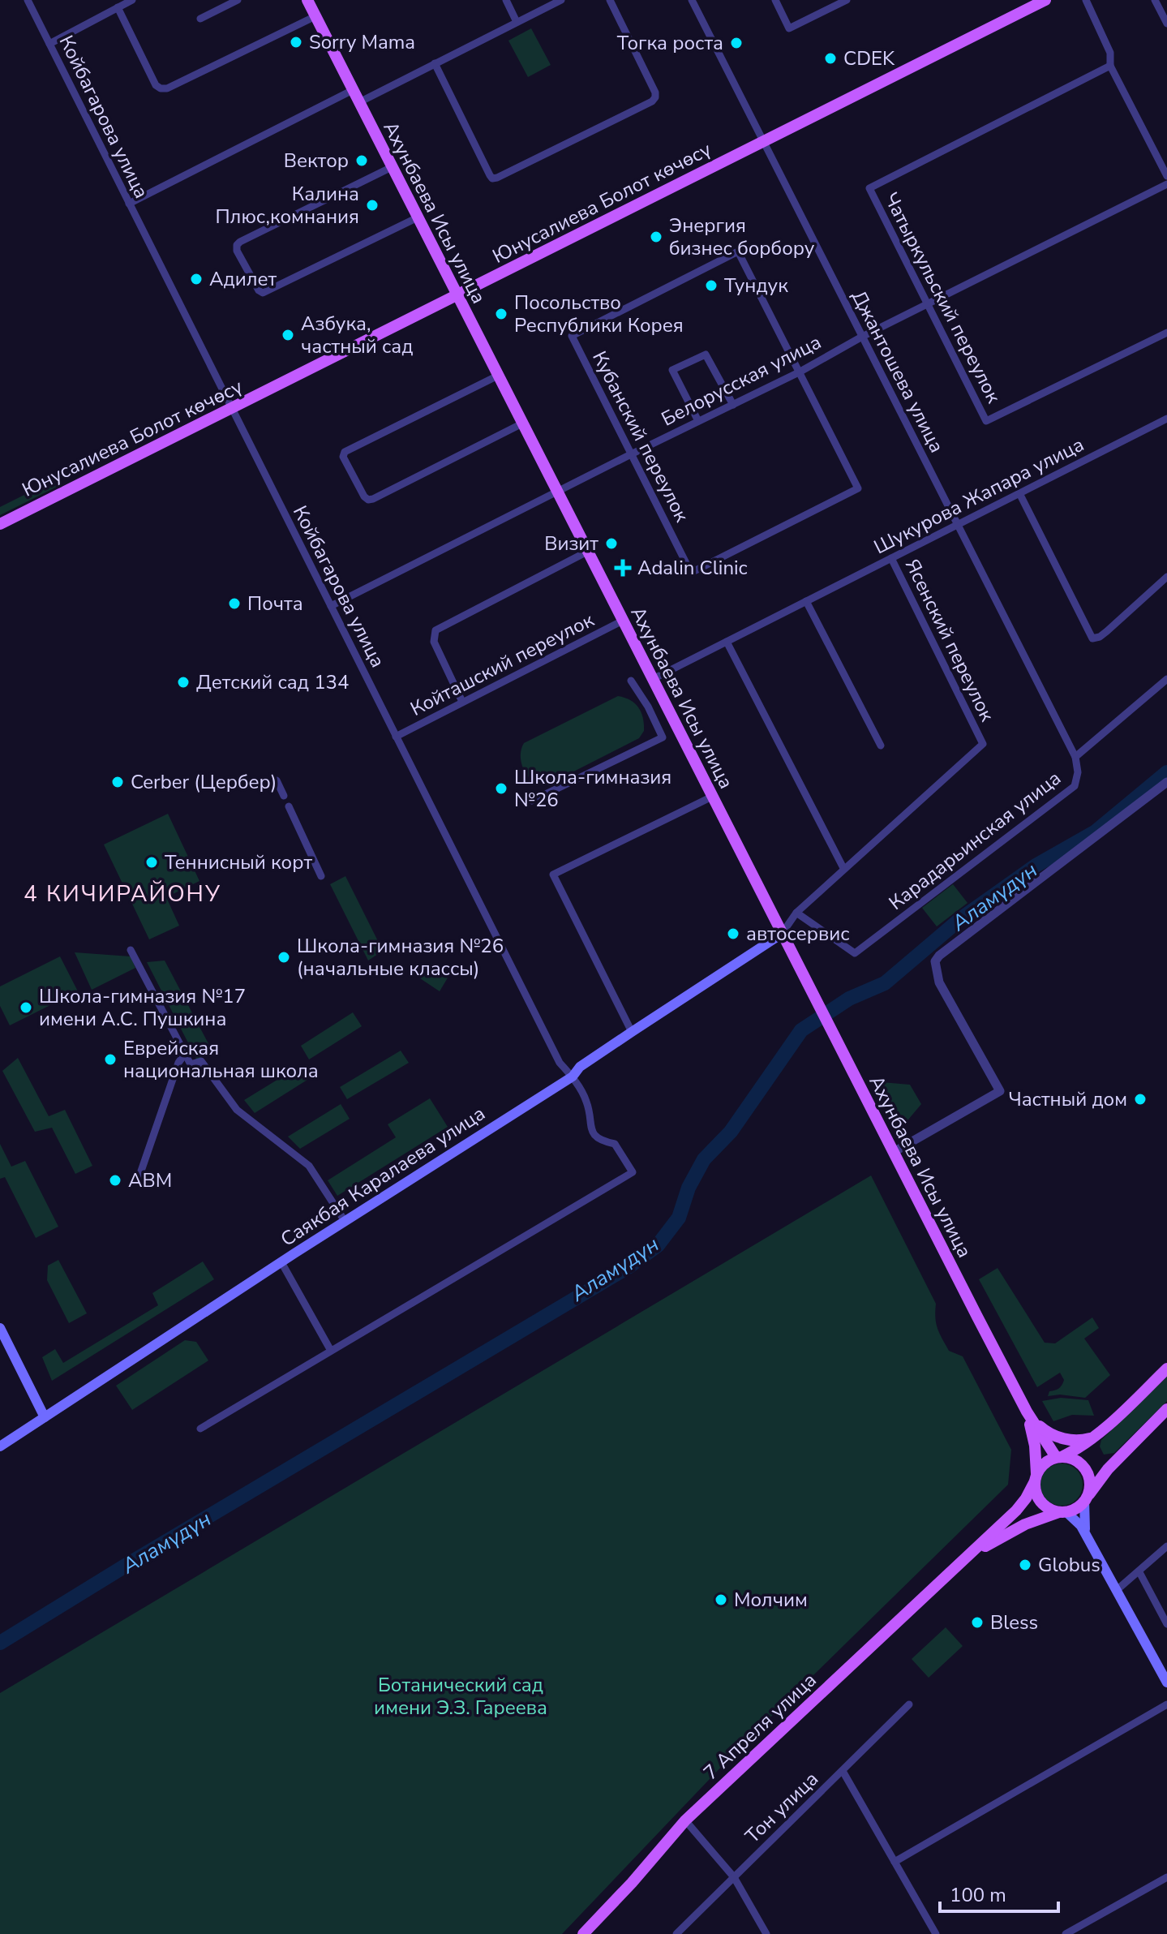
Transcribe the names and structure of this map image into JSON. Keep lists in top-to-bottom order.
{
  "streets": {
    "main road": [
      "Юнусалиева Болот көчөсү",
      "Ахунбаева Исы улица",
      "Саякбая Каралаева улица",
      "7 Апреля улица"
    ],
    "street": [
      "Койбагарова улица",
      "Чатыркульский переулок",
      "Джантошева улица",
      "Белорусская улица",
      "Кубанский переулок",
      "Шукурова Жапара улица",
      "Ясенский переулок",
      "Койташский переулок",
      "Карадарьинская улица",
      "Тон улица"
    ]
  },
  "crossings": [
    ["Койбагарова улица", "Юнусалиева Болот көчөсү"],
    ["Койбагарова улица", "Белорусская улица"],
    ["Койбагарова улица", "Койташский переулок"],
    ["Койбагарова улица", "Саякбая Каралаева улица"],
    ["Юнусалиева Болот көчөсү", "Ахунбаева Исы улица"],
    ["Юнусалиева Болот көчөсү", "Джантошева улица"],
    ["Ахунбаева Исы улица", "Белорусская улица"],
    ["Ахунбаева Исы улица", "Шукурова Жапара улица"],
    ["Ахунбаева Исы улица", "Койташский переулок"],
    ["Ахунбаева Исы улица", "Саякбая Каралаева улица"],
    ["Ахунбаева Исы улица", "7 Апреля улица"],
    ["Чатыркульский переулок", "Белорусская улица"],
    ["Джантошева улица", "Белорусская улица"],
    ["Джантошева улица", "Шукурова Жапара улица"],
    ["Джантошева улица", "Карадарьинская улица"],
    ["Белорусская улица", "Кубанский переулок"],
    ["Шукурова Жапара улица", "Ясенский переулок"],
    ["Ясенский переулок", "Карадарьинская улица"]
  ],
  "districts": ["4 КИЧИРАЙОНУ"],
  "water": ["Аламүдүн"],
  "parks": ["Ботанический сад имени Э.З. Гареева"],
  "places": {
    "other": [
      "Sorry Mama",
      "Тогка роста",
      "CDEK",
      "Вектор",
      "Калина Плюс,комнания",
      "Энергия бизнес борбору",
      "Адилет",
      "Тундук",
      "Посольство Республики Корея",
      "Азбука, частный сад",
      "Визит",
      "Почта",
      "Детский сад 134",
      "Cerber (Цербер)",
      "Школа-гимназия №26",
      "Теннисный корт",
      "автосервис",
      "Школа-гимназия №26 (начальные классы)",
      "Школа-гимназия №17 имени А.С. Пушкина",
      "Еврейская национальная школа",
      "Частный дом",
      "ABM",
      "Globus",
      "Молчим",
      "Bless"
    ],
    "health": ["Adalin Clinic"]
  },
  "scale_bar": "100 m"
}
